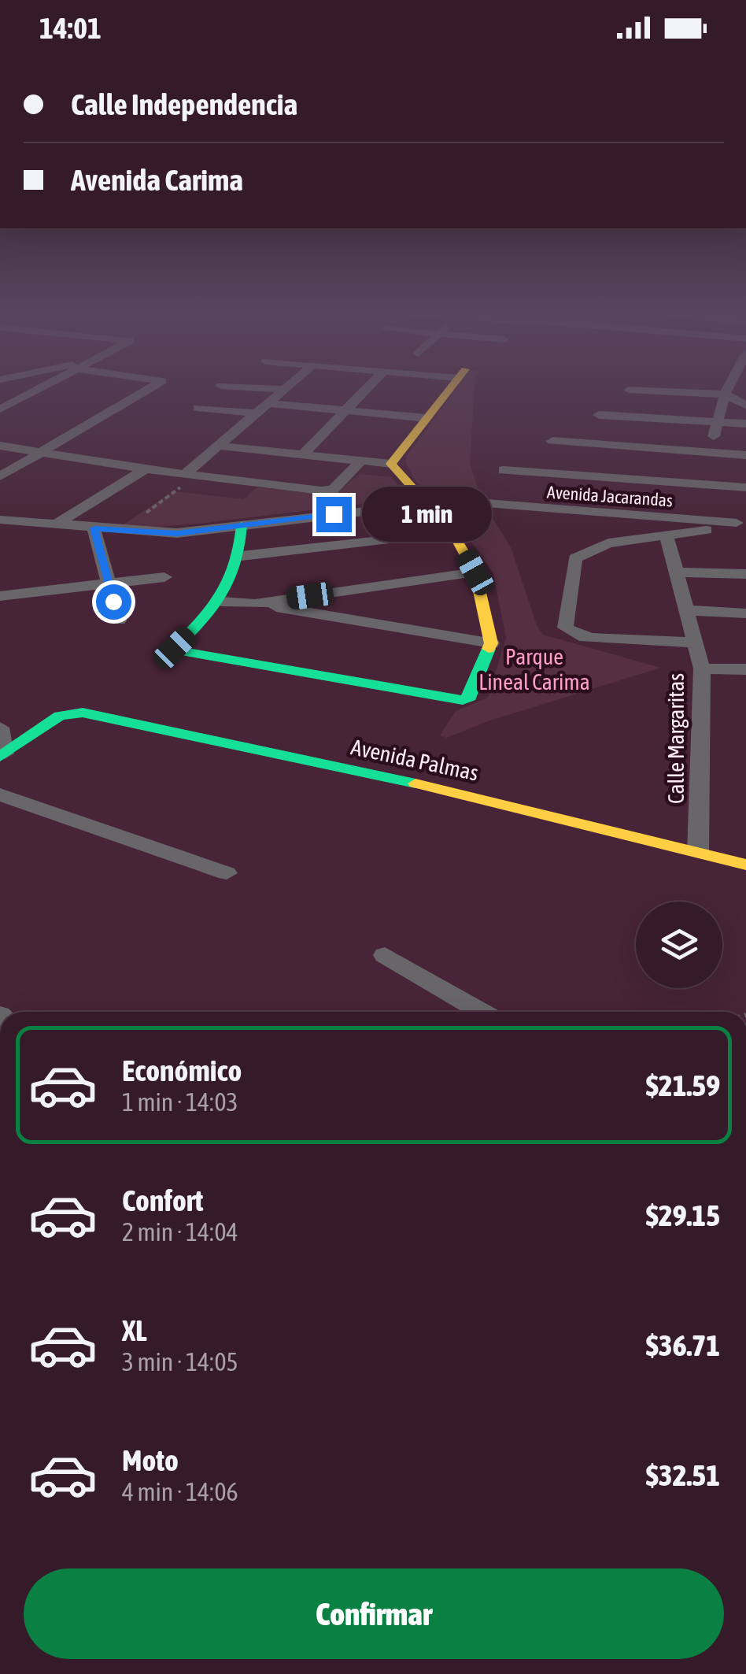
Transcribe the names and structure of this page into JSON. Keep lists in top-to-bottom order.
{
  "streets": {
    "street": ["Avenida Jacarandas", "Calle Margaritas", "Avenida Palmas"]
  },
  "crossings": [
    ["Calle Margaritas", "Avenida Palmas"]
  ],
  "parks": ["Parque Lineal Carima"],
  "page": {
    "status": "14:01",
    "banner": ["Calle Independencia", "Avenida Carima"],
    "bubble": "1 min",
    "list": [
      {
        "name": "Económico",
        "note": "1 min · 14:03",
        "value": "$21.59"
      },
      {
        "name": "Confort",
        "note": "2 min · 14:04",
        "value": "$29.15"
      },
      {
        "name": "XL",
        "note": "3 min · 14:05",
        "value": "$36.71"
      },
      {
        "name": "Moto",
        "note": "4 min · 14:06",
        "value": "$32.51"
      }
    ],
    "buttons": "Confirmar"
  }
}
